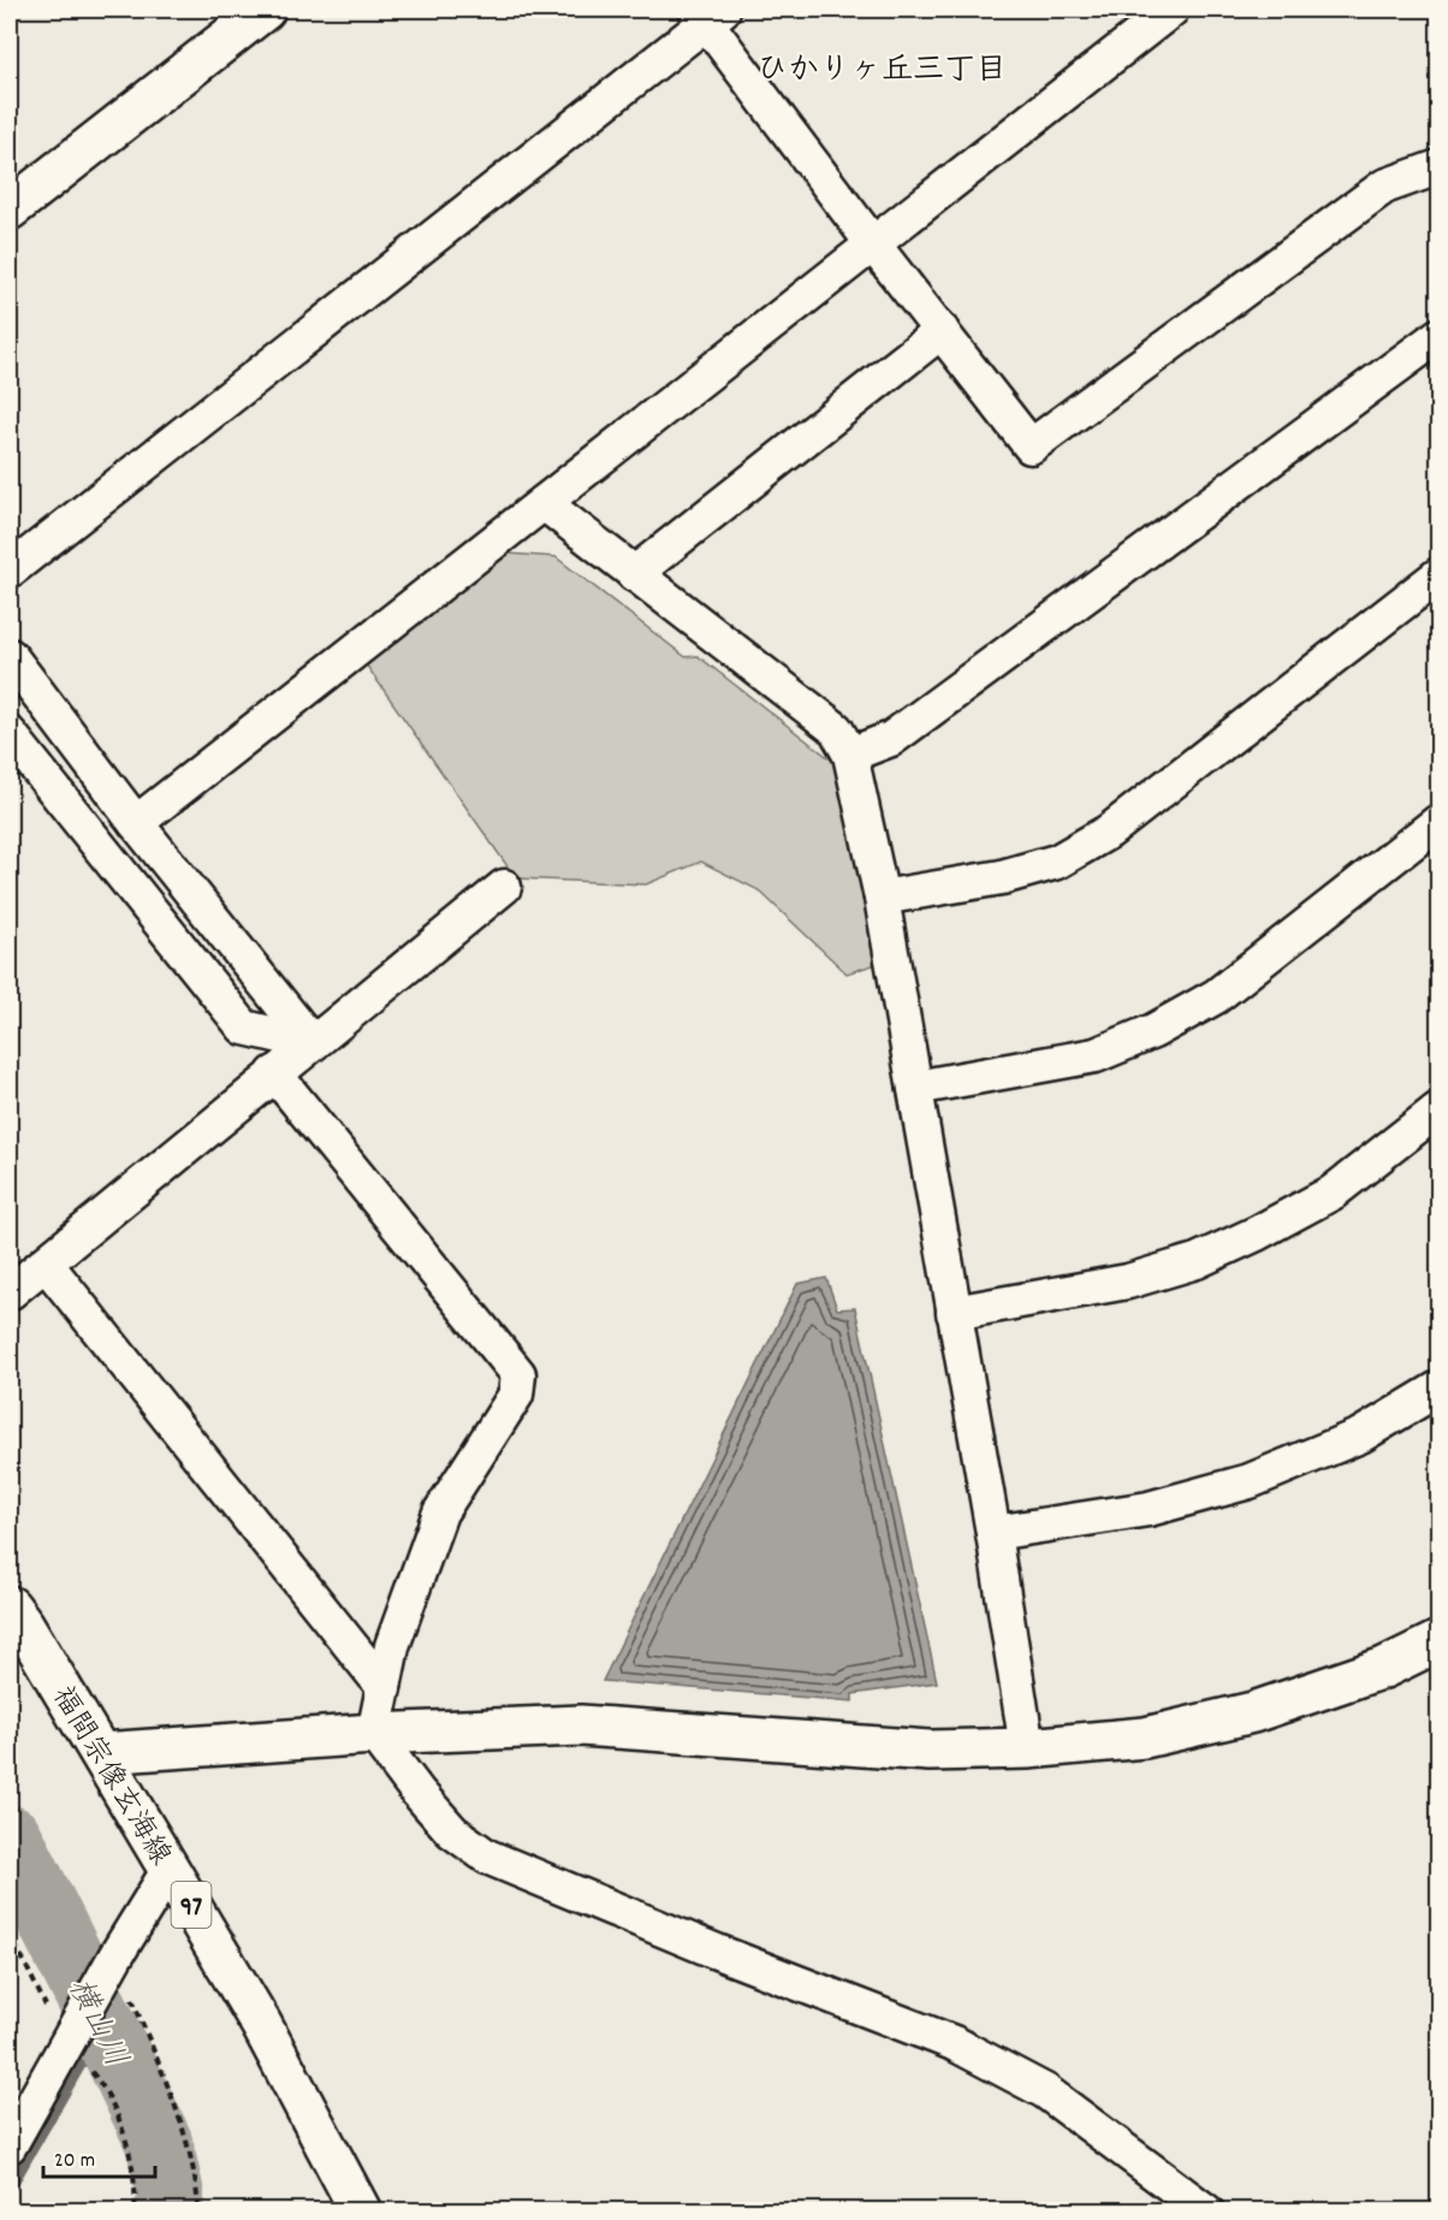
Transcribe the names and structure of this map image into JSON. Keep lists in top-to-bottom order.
{
  "streets": {
    "street": ["福間宗像玄海線", "97"]
  },
  "districts": ["ひかりヶ丘三丁目"],
  "water": ["横山川"],
  "scale_bar": "20 m"
}
